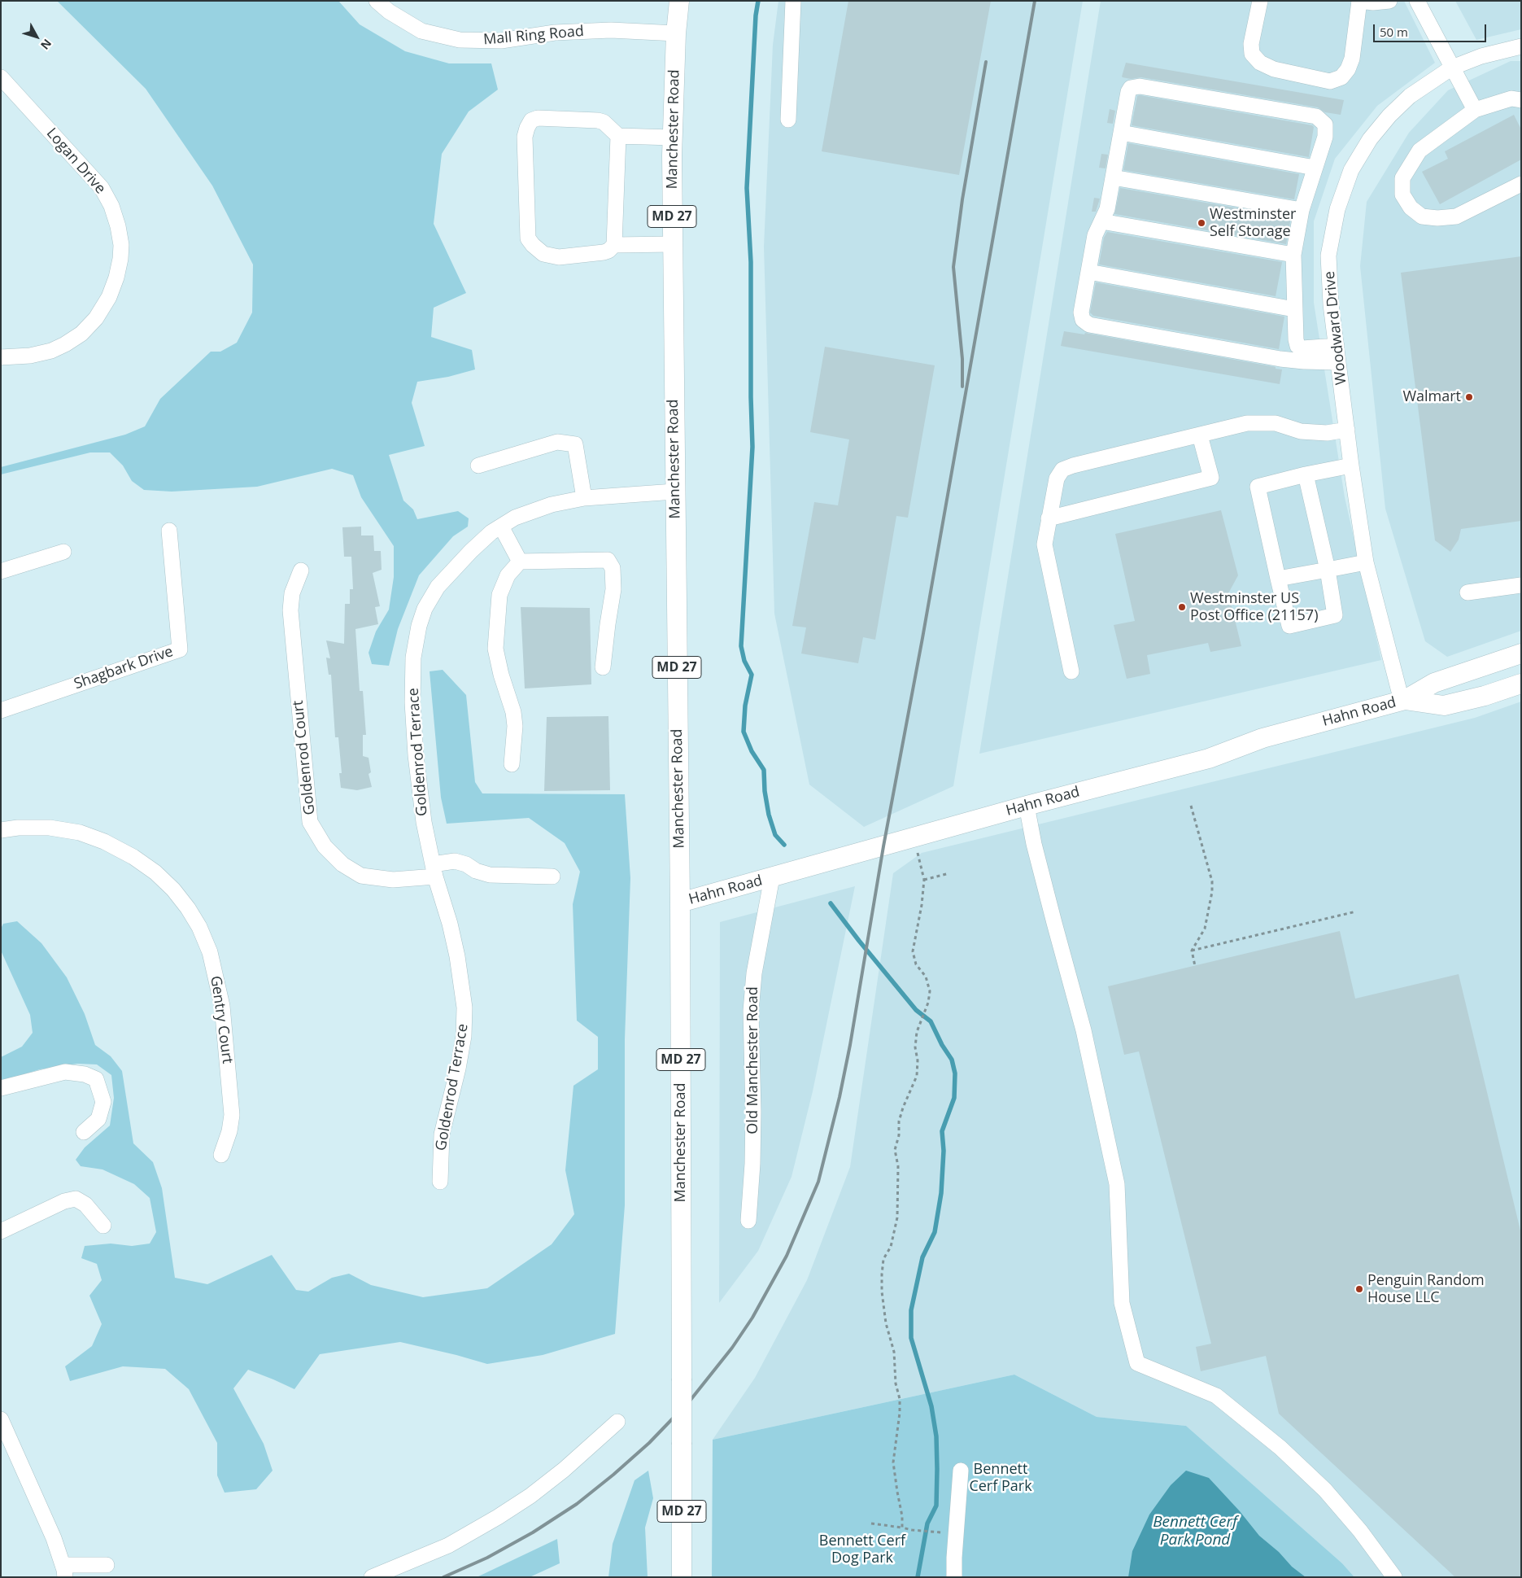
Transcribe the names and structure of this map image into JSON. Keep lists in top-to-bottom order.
{
  "streets": {
    "main road": ["Manchester Road", "MD 27", "Hahn Road"],
    "street": [
      "Mall Ring Road",
      "Logan Drive",
      "Woodward Drive",
      "Shagbark Drive",
      "Goldenrod Terrace",
      "Goldenrod Court",
      "Gentry Court",
      "Old Manchester Road"
    ]
  },
  "crossings": [
    ["Mall Ring Road", "Manchester Road"],
    ["Manchester Road", "Hahn Road"],
    ["Manchester Road", "Goldenrod Terrace"],
    ["Woodward Drive", "Hahn Road"],
    ["Hahn Road", "Old Manchester Road"],
    ["Goldenrod Terrace", "Goldenrod Court"]
  ],
  "water": ["Bennett Cerf Park Pond"],
  "parks": ["Bennett Cerf Park", "Bennett Cerf Dog Park"],
  "places": [
    "Westminster Self Storage",
    "Walmart",
    "Westminster US Post Office (21157)",
    "Penguin Random House LLC"
  ],
  "scale_bar": "50 m",
  "north": "bottom right"
}
